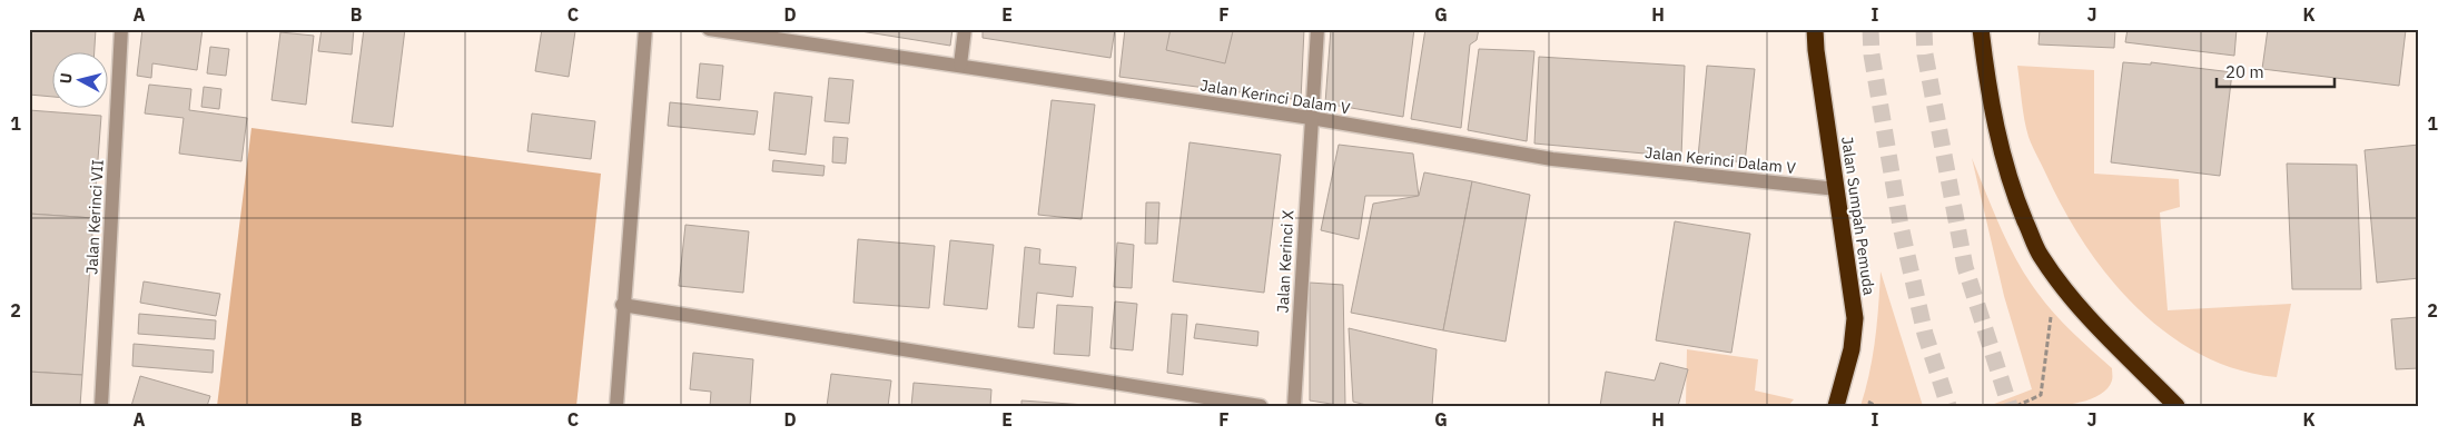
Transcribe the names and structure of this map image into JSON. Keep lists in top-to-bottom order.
{
  "streets": {
    "highway": ["Jalan Sumpah Pemuda"],
    "street": ["Jalan Kerinci Dalam V", "Jalan Kerinci VII", "Jalan Kerinci X"]
  },
  "crossings": [
    ["Jalan Kerinci Dalam V", "Jalan Sumpah Pemuda"],
    ["Jalan Kerinci Dalam V", "Jalan Kerinci X"]
  ],
  "scale_bar": "20 m",
  "north": "left",
  "grid": {
    "columns": [
      "A",
      "B",
      "C",
      "D",
      "E",
      "F",
      "G",
      "H",
      "I",
      "J",
      "K"
    ],
    "rows": ["1", "2"]
  }
}
